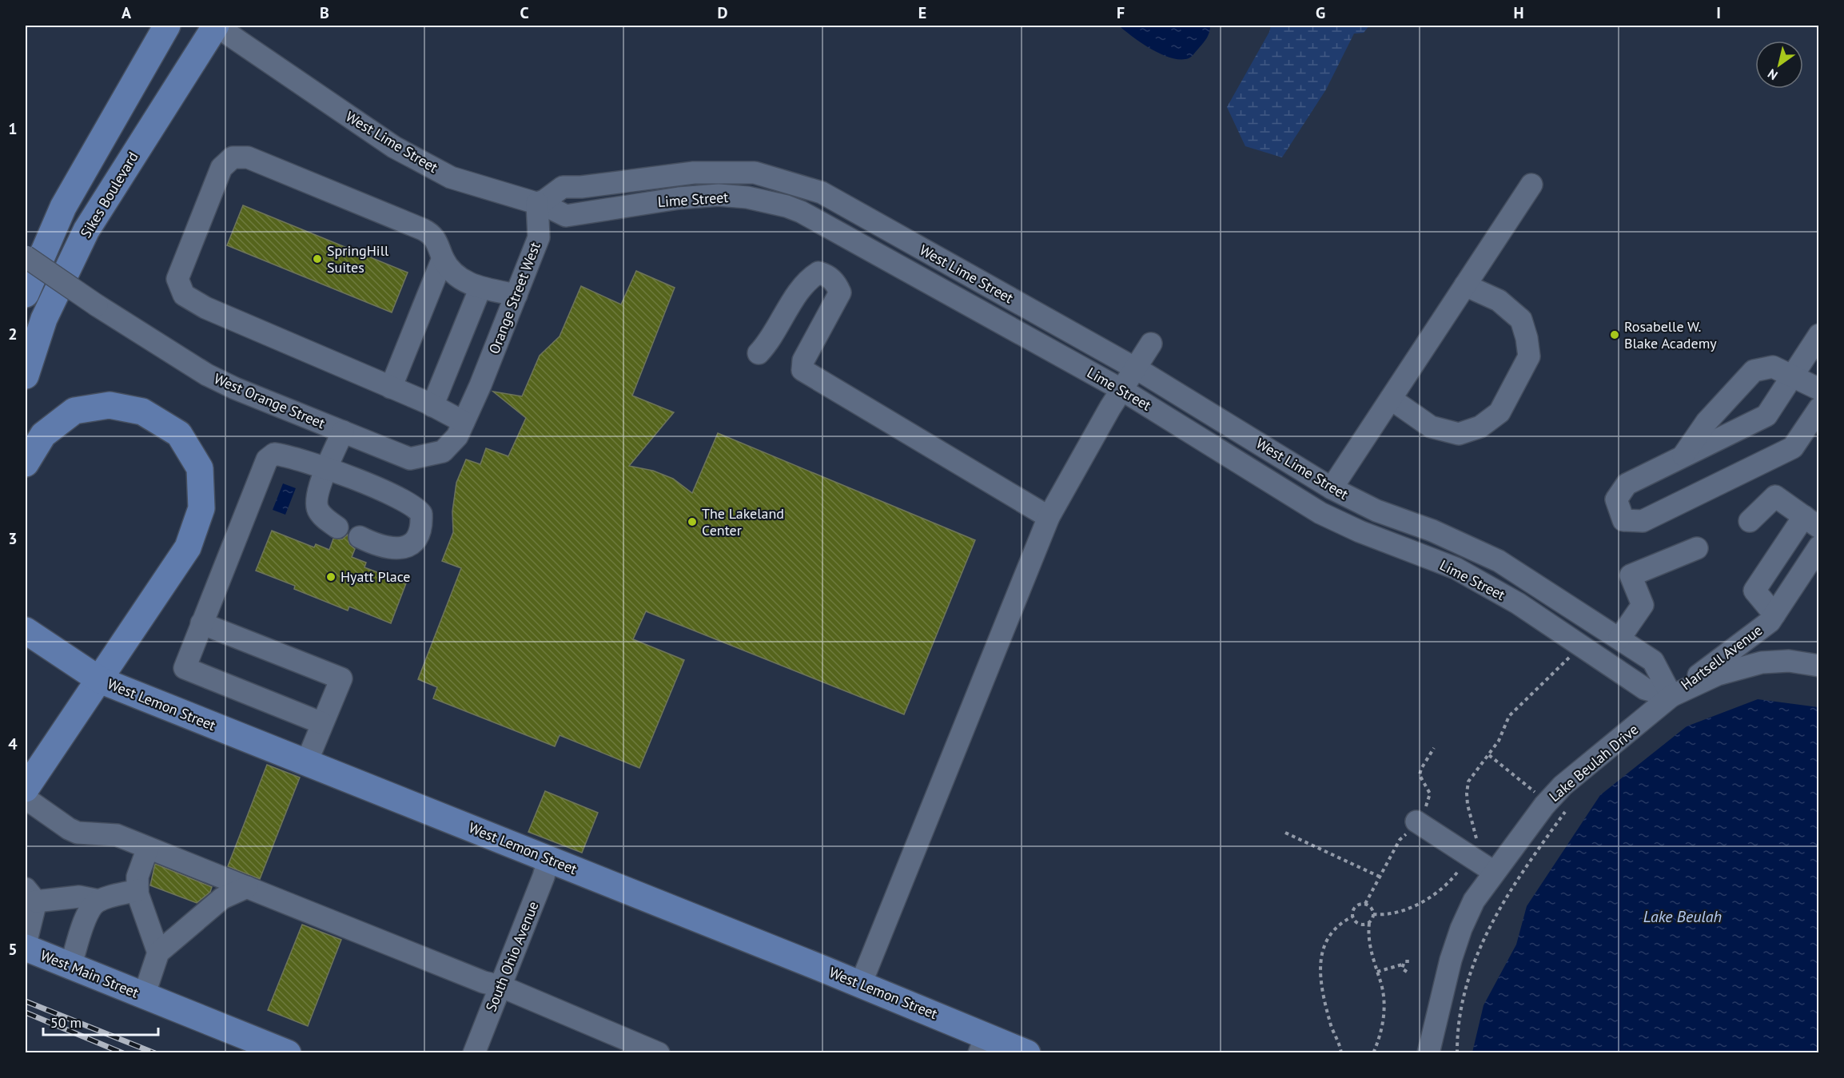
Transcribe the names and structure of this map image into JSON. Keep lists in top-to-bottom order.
{
  "streets": {
    "main road": ["Sikes Boulevard", "West Lemon Street", "West Main Street"],
    "street": [
      "West Lime Street",
      "Lime Street",
      "Orange Street West",
      "West Orange Street",
      "Hartsell Avenue",
      "Lake Beulah Drive",
      "South Ohio Avenue"
    ]
  },
  "crossings": [
    ["West Lime Street", "Sikes Boulevard"],
    ["West Lime Street", "Lime Street"],
    ["West Lime Street", "Orange Street West"],
    ["West Lime Street", "Hartsell Avenue"],
    ["West Lime Street", "Lake Beulah Drive"],
    ["Lime Street", "Orange Street West"],
    ["Lime Street", "Hartsell Avenue"],
    ["Lime Street", "Lake Beulah Drive"],
    ["Orange Street West", "West Orange Street"],
    ["Hartsell Avenue", "Lake Beulah Drive"],
    ["West Lemon Street", "South Ohio Avenue"]
  ],
  "water": ["Lake Beulah"],
  "places": [
    "SpringHill Suites",
    "Rosabelle W. Blake Academy",
    "The Lakeland Center",
    "Hyatt Place"
  ],
  "scale_bar": "50 m",
  "north": "bottom left",
  "grid": {
    "columns": [
      "A",
      "B",
      "C",
      "D",
      "E",
      "F",
      "G",
      "H",
      "I"
    ],
    "rows": [
      "1",
      "2",
      "3",
      "4",
      "5"
    ]
  }
}
